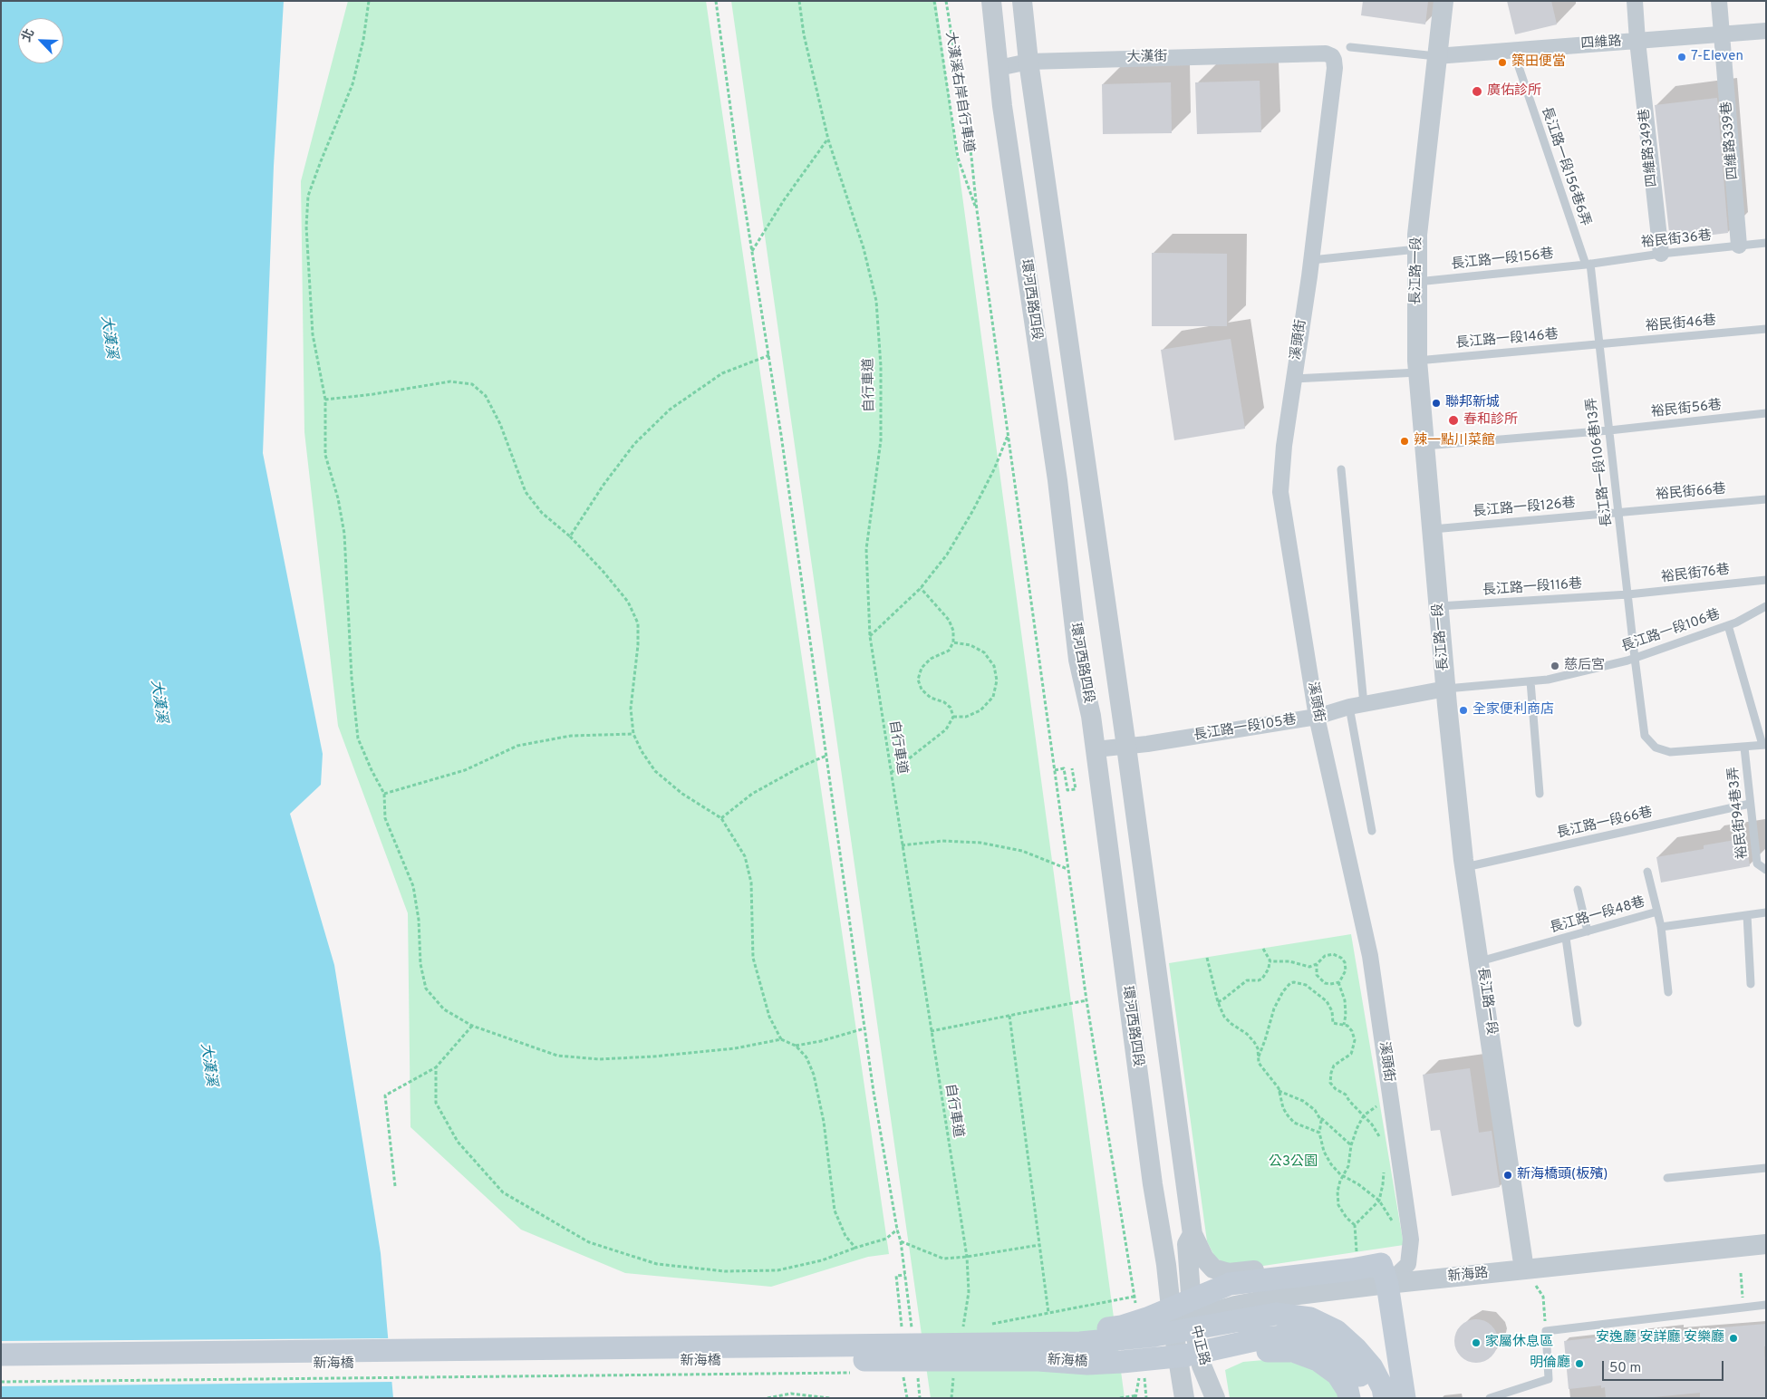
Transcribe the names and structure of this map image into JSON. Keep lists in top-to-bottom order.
{
  "streets": {
    "main road": ["新海橋"],
    "street": [
      "四維路",
      "大漢街",
      "四維路339巷",
      "四維路349巷",
      "長江路一段",
      "環河西路四段",
      "溪頭街",
      "長江路一段105巷",
      "新海路",
      "中正路"
    ],
    "lane": [
      "長江路一段156巷6弄",
      "裕民街36巷",
      "長江路一段156巷",
      "裕民街46巷",
      "長江路一段146巷",
      "裕民街56巷",
      "長江路一段106巷13弄",
      "裕民街66巷",
      "長江路一段126巷",
      "裕民街76巷",
      "長江路一段116巷",
      "長江路一段106巷",
      "裕民街94巷3弄",
      "長江路一段66巷",
      "長江路一段48巷"
    ],
    "path": ["大漢溪右岸自行車道", "自行車道"]
  },
  "crossings": [
    ["四維路", "四維路339巷"],
    ["四維路", "四維路349巷"],
    ["四維路", "長江路一段156巷6弄"],
    ["四維路", "長江路一段"],
    ["大漢街", "環河西路四段"],
    ["大漢街", "溪頭街"],
    ["四維路339巷", "裕民街36巷"],
    ["四維路349巷", "裕民街36巷"],
    ["長江路一段156巷6弄", "裕民街36巷"],
    ["長江路一段156巷6弄", "長江路一段156巷"],
    ["長江路一段156巷6弄", "長江路一段106巷13弄"],
    ["裕民街36巷", "長江路一段156巷"],
    ["裕民街36巷", "長江路一段106巷13弄"],
    ["長江路一段156巷", "長江路一段"],
    ["長江路一段156巷", "長江路一段106巷13弄"],
    ["長江路一段", "長江路一段146巷"],
    ["長江路一段", "裕民街56巷"],
    ["長江路一段", "長江路一段126巷"],
    ["長江路一段", "長江路一段116巷"],
    ["長江路一段", "長江路一段106巷"],
    ["長江路一段", "長江路一段105巷"],
    ["長江路一段", "長江路一段66巷"],
    ["長江路一段", "長江路一段48巷"],
    ["長江路一段", "新海路"],
    ["環河西路四段", "長江路一段105巷"],
    ["環河西路四段", "新海路"],
    ["裕民街46巷", "長江路一段146巷"],
    ["裕民街46巷", "長江路一段106巷13弄"],
    ["溪頭街", "長江路一段146巷"],
    ["溪頭街", "長江路一段105巷"],
    ["溪頭街", "新海路"],
    ["長江路一段146巷", "長江路一段106巷13弄"],
    ["裕民街56巷", "長江路一段106巷13弄"],
    ["長江路一段106巷13弄", "裕民街66巷"],
    ["長江路一段106巷13弄", "長江路一段126巷"],
    ["長江路一段106巷13弄", "裕民街76巷"],
    ["長江路一段106巷13弄", "長江路一段116巷"],
    ["長江路一段106巷13弄", "長江路一段106巷"],
    ["長江路一段106巷13弄", "裕民街94巷3弄"],
    ["裕民街66巷", "長江路一段126巷"],
    ["裕民街76巷", "長江路一段116巷"],
    ["長江路一段106巷", "長江路一段105巷"],
    ["裕民街94巷3弄", "長江路一段66巷"],
    ["新海路", "中正路"]
  ],
  "water": ["大漢溪"],
  "parks": ["公3公園"],
  "places": [
    "7-Eleven",
    "築田便當",
    "廣佑診所",
    "聯邦新城",
    "春和診所",
    "辣一點川菜館",
    "慈后宮",
    "全家便利商店",
    "新海橋頭(板殯)",
    "安逸廳 安詳廳 安樂廳",
    "家屬休息區",
    "明倫廳"
  ],
  "scale_bar": "50 m",
  "north": "top left"
}
